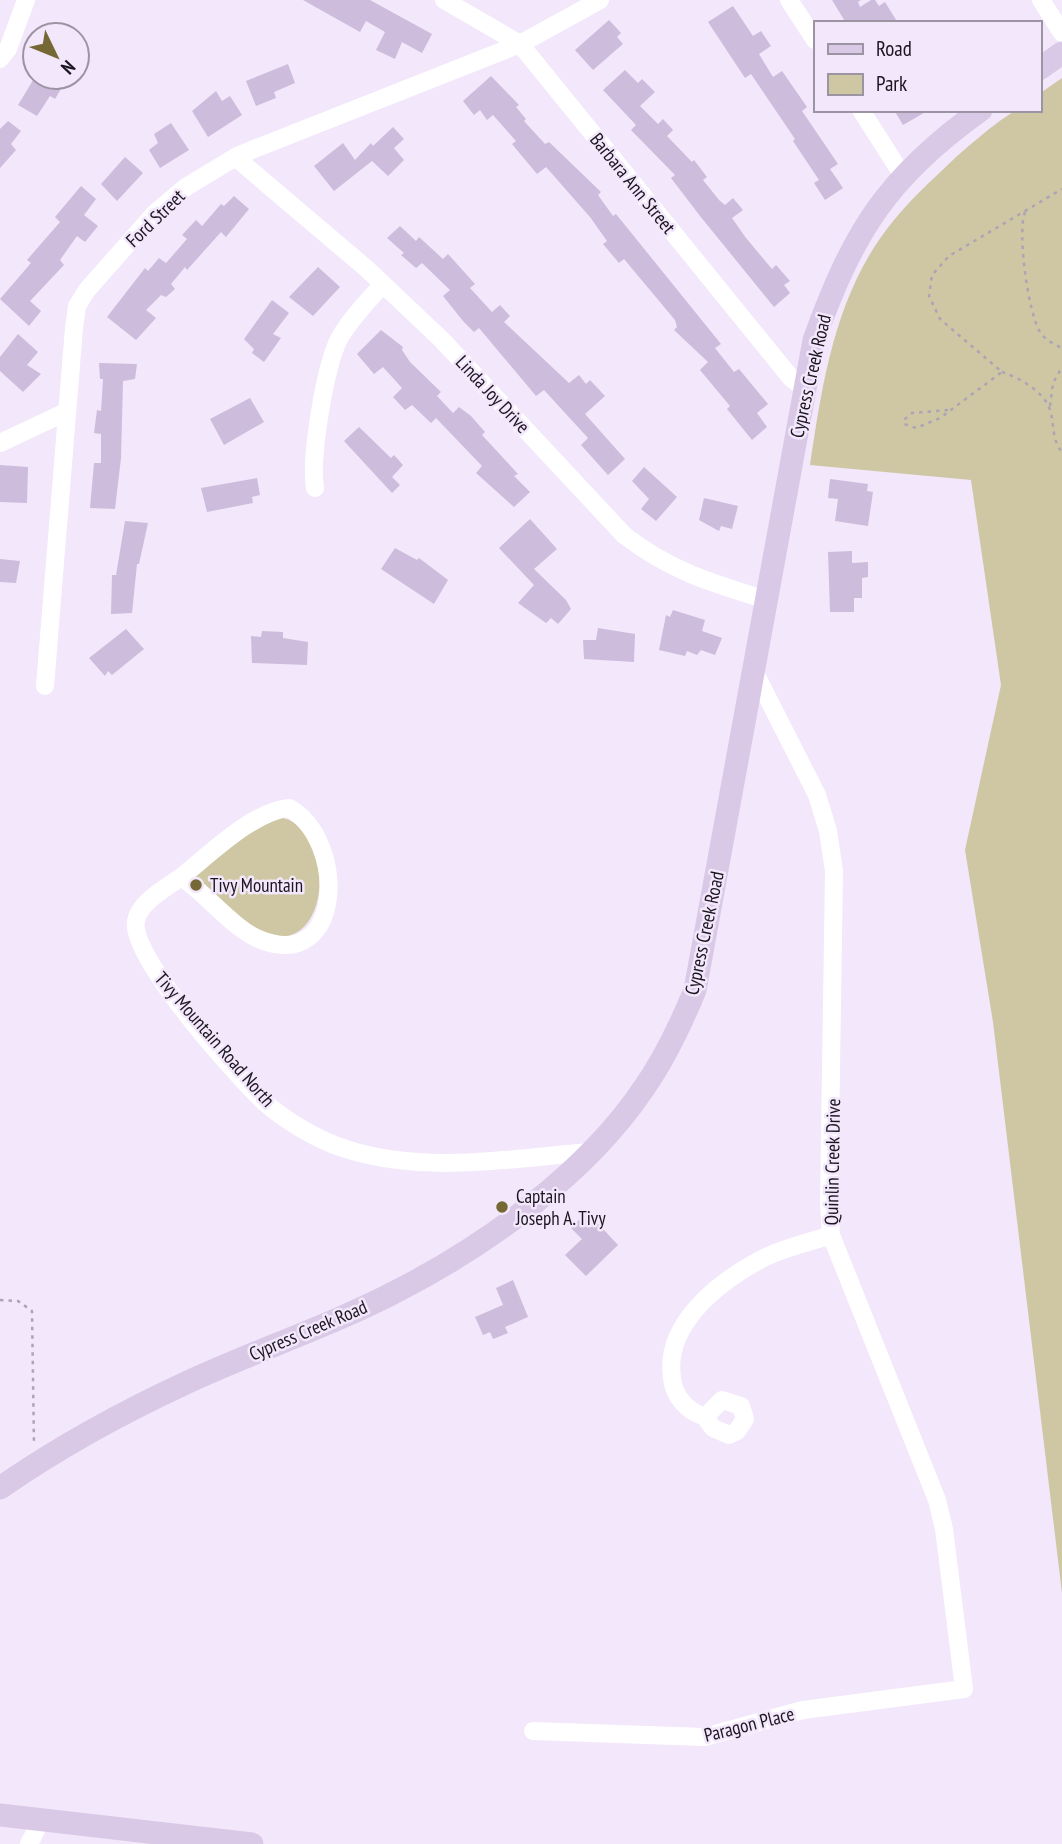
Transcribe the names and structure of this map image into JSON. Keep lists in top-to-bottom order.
{
  "streets": {
    "main road": ["Cypress Creek Road"],
    "street": [
      "Barbara Ann Street",
      "Ford Street",
      "Linda Joy Drive",
      "Tivy Mountain Road North",
      "Quinlin Creek Drive",
      "Paragon Place"
    ]
  },
  "crossings": [
    ["Barbara Ann Street", "Ford Street"],
    ["Barbara Ann Street", "Cypress Creek Road"],
    ["Ford Street", "Linda Joy Drive"],
    ["Cypress Creek Road", "Linda Joy Drive"],
    ["Cypress Creek Road", "Tivy Mountain Road North"],
    ["Cypress Creek Road", "Quinlin Creek Drive"],
    ["Quinlin Creek Drive", "Paragon Place"]
  ],
  "places": ["Tivy Mountain", "Captain Joseph A. Tivy"],
  "legend": ["Road", "Park"],
  "north": "bottom right"
}
